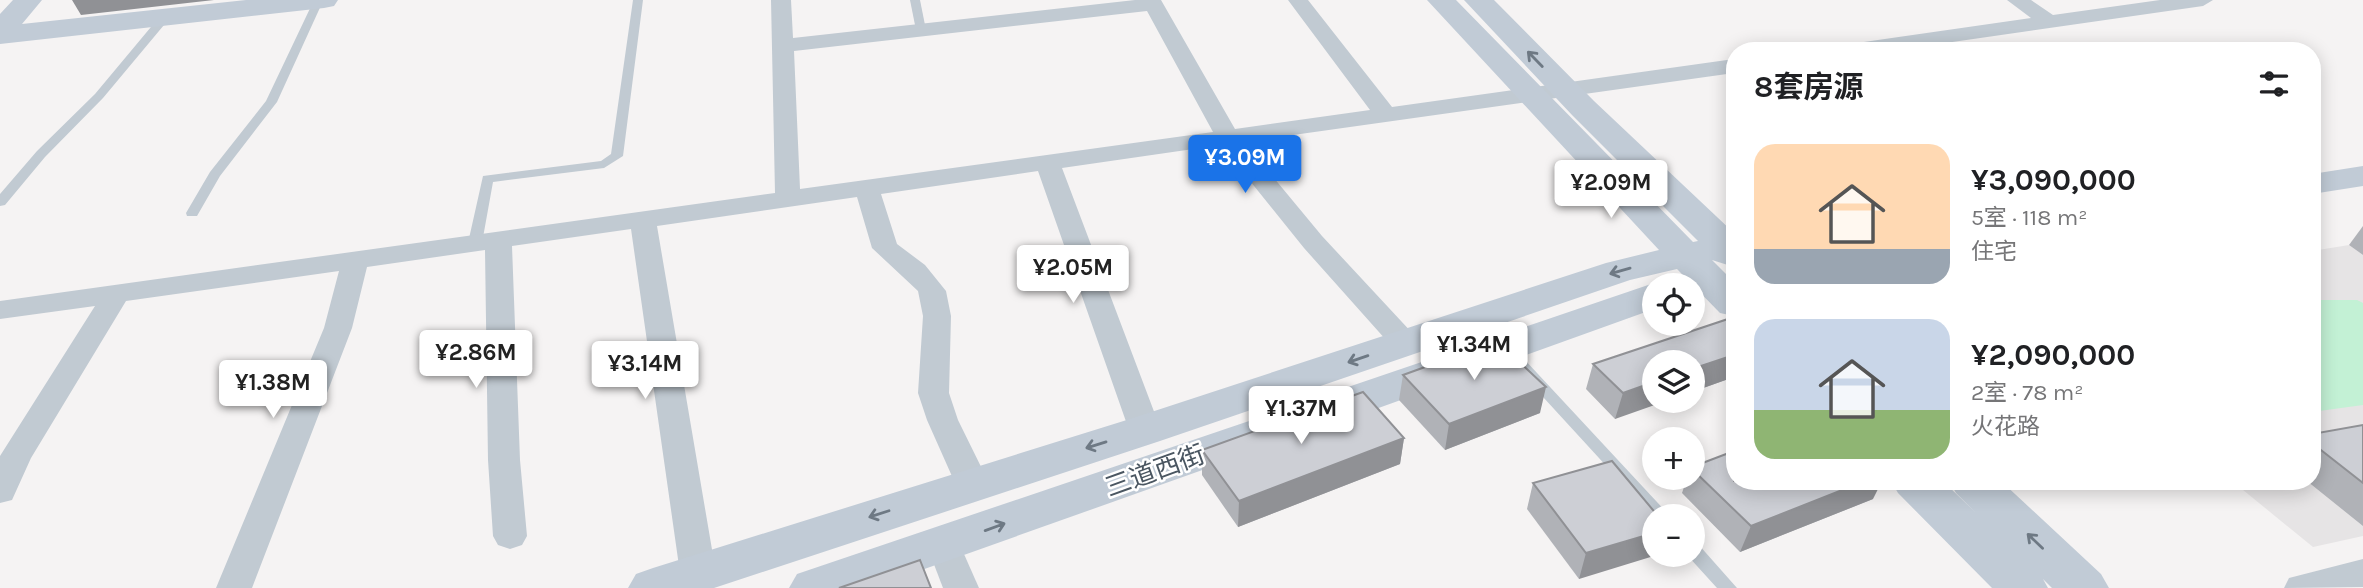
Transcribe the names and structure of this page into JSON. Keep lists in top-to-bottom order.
{
  "streets": {
    "main road": ["三道西街"]
  },
  "page": {
    "heading": "8套房源",
    "list": [
      {
        "name": "¥3,090,000",
        "note": "5室 · 118 m² · 住宅"
      },
      {
        "name": "¥2,090,000",
        "note": "2室 · 78 m² · 火花路"
      }
    ],
    "price": [
      "¥3.09M",
      "¥2.09M",
      "¥2.05M",
      "¥1.34M",
      "¥2.86M",
      "¥3.14M",
      "¥1.38M",
      "¥1.37M"
    ],
    "map_buttons": ["+", "−"]
  }
}
